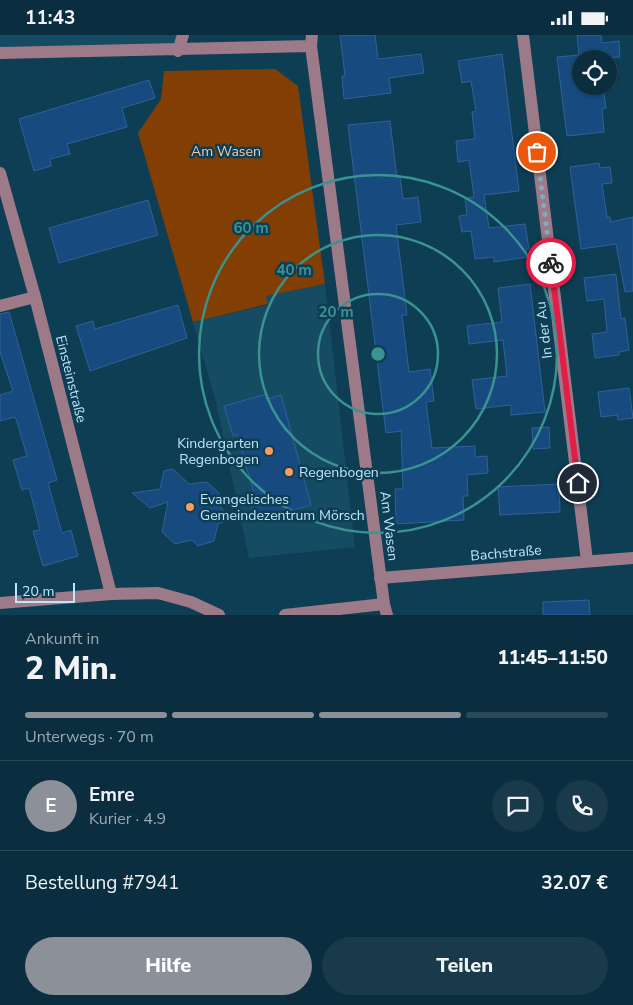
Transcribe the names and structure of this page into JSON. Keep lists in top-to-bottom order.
{
  "streets": {
    "street": [
      "In der Au",
      "Einsteinstraße",
      "Am Wasen",
      "Bachstraße"
    ]
  },
  "crossings": [
    ["In der Au", "Bachstraße"],
    ["Am Wasen", "Bachstraße"]
  ],
  "parks": ["Am Wasen"],
  "places": ["Kindergarten Regenbogen", "Regenbogen", "Evangelisches Gemeindezentrum Mörsch"],
  "scale_bar": "20 m",
  "page": {
    "status": "11:43",
    "scale": "20 m",
    "heading": ["2 Min.", "Ankunft in", "11:45–11:50"],
    "panel": [
      "Emre",
      "Kurier · 4.9",
      "Bestellung #7941",
      "32.07 €"
    ],
    "bar": "Unterwegs · 70 m",
    "round": "E",
    "buttons": ["Hilfe", "Teilen"]
  },
  "rings": ["60 m", "40 m", "20 m"]
}
